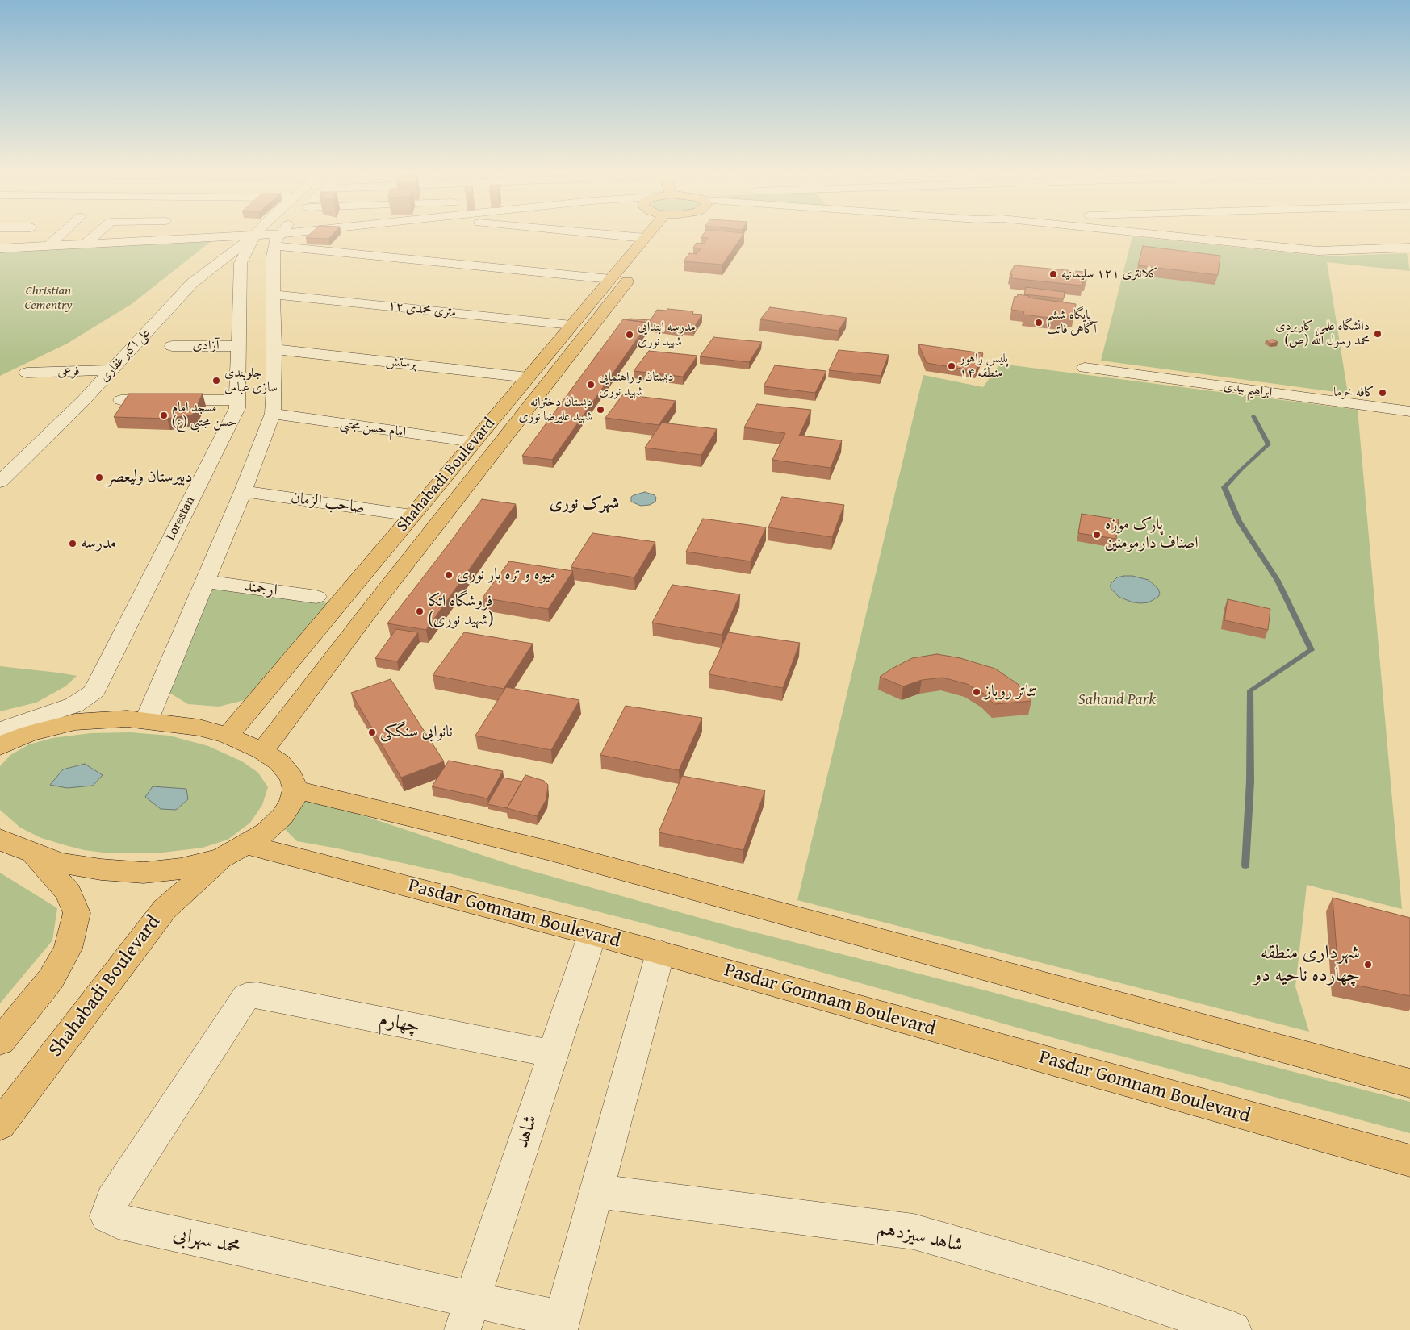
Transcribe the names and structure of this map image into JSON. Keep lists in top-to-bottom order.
{
  "streets": {
    "main road": ["Shahabadi Boulevard", "Pasdar Gomnam Boulevard"],
    "street": [
      "۱۲ متری محمدی",
      "آزادی",
      "علی اکبر غفاری",
      "پرستش",
      "فرعی",
      "ابراهیم بیدی",
      "امام حسن مجتبی",
      "صاحب الزمان",
      "Lorestan",
      "ارجمند",
      "چهارم",
      "شاهد",
      "شاهد سیزدهم",
      "محمد سهرابی"
    ]
  },
  "crossings": [
    ["۱۲ متری محمدی", "Shahabadi Boulevard"],
    ["آزادی", "Lorestan"],
    ["علی اکبر غفاری", "فرعی"],
    ["علی اکبر غفاری", "Lorestan"],
    ["پرستش", "Shahabadi Boulevard"],
    ["امام حسن مجتبی", "Shahabadi Boulevard"],
    ["Shahabadi Boulevard", "صاحب الزمان"],
    ["Pasdar Gomnam Boulevard", "شاهد"],
    ["چهارم", "شاهد"],
    ["چهارم", "محمد سهرابی"],
    ["شاهد", "محمد سهرابی"]
  ],
  "districts": ["شهرک نوری"],
  "parks": ["Christian Cementry", "Sahand Park"],
  "places": [
    "كلانتری ١٢١ سلیمانیه",
    "پایگاه ششم آگاهی فاتب",
    "دانشگاه علمی کاربردی محمد رسول الله (ص)",
    "مدرسه ابتدایی شهید نوری",
    "پلیس راهور منطقه ۱۴",
    "جلوبندی سازی عباس",
    "دبستان و راهنمایی شهید نوری",
    "کافه خرما",
    "دبستان دخترانه شهید علیرضا نوری",
    "مسجد امام حسن مجتبی (ع)",
    "دبیرستان ولیعصر",
    "پارک موزه اصناف دارمومنین",
    "مدرسه",
    "میوه و تره بار نوری",
    "فروشگاه اتکا (شهید نوری)",
    "تئاتر روباز",
    "نانوایی سنگکی",
    "شهرداری منطقه چهارده ناحیه دو"
  ]
}
